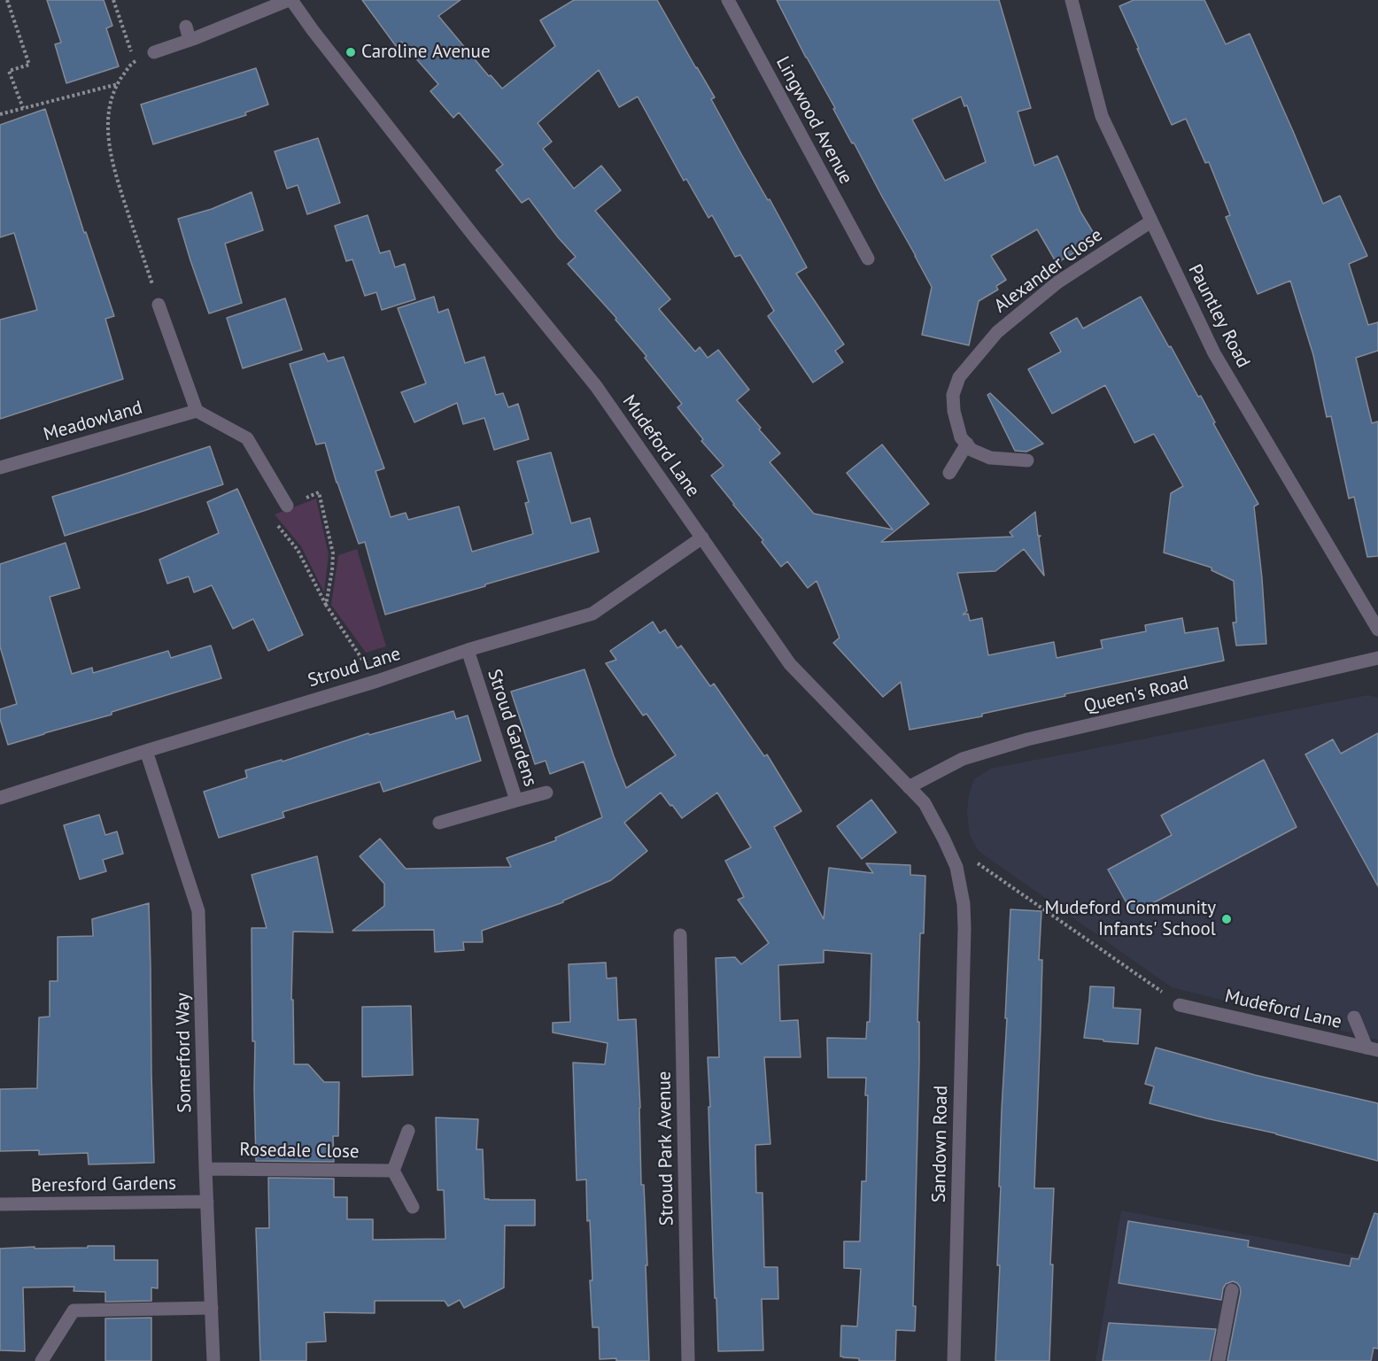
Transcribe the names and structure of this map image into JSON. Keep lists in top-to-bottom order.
{
  "streets": {
    "street": [
      "Lingwood Avenue",
      "Alexander Close",
      "Pauntley Road",
      "Meadowland",
      "Mudeford Lane",
      "Stroud Lane",
      "Queen's Road",
      "Stroud Gardens",
      "Somerford Way",
      "Sandown Road",
      "Stroud Park Avenue",
      "Rosedale Close",
      "Beresford Gardens"
    ]
  },
  "crossings": [
    ["Alexander Close", "Pauntley Road"],
    ["Mudeford Lane", "Stroud Lane"],
    ["Mudeford Lane", "Queen's Road"],
    ["Mudeford Lane", "Sandown Road"],
    ["Stroud Lane", "Stroud Gardens"],
    ["Stroud Lane", "Somerford Way"],
    ["Somerford Way", "Rosedale Close"],
    ["Somerford Way", "Beresford Gardens"]
  ],
  "places": ["Caroline Avenue", "Mudeford Community Infants' School"]
}
